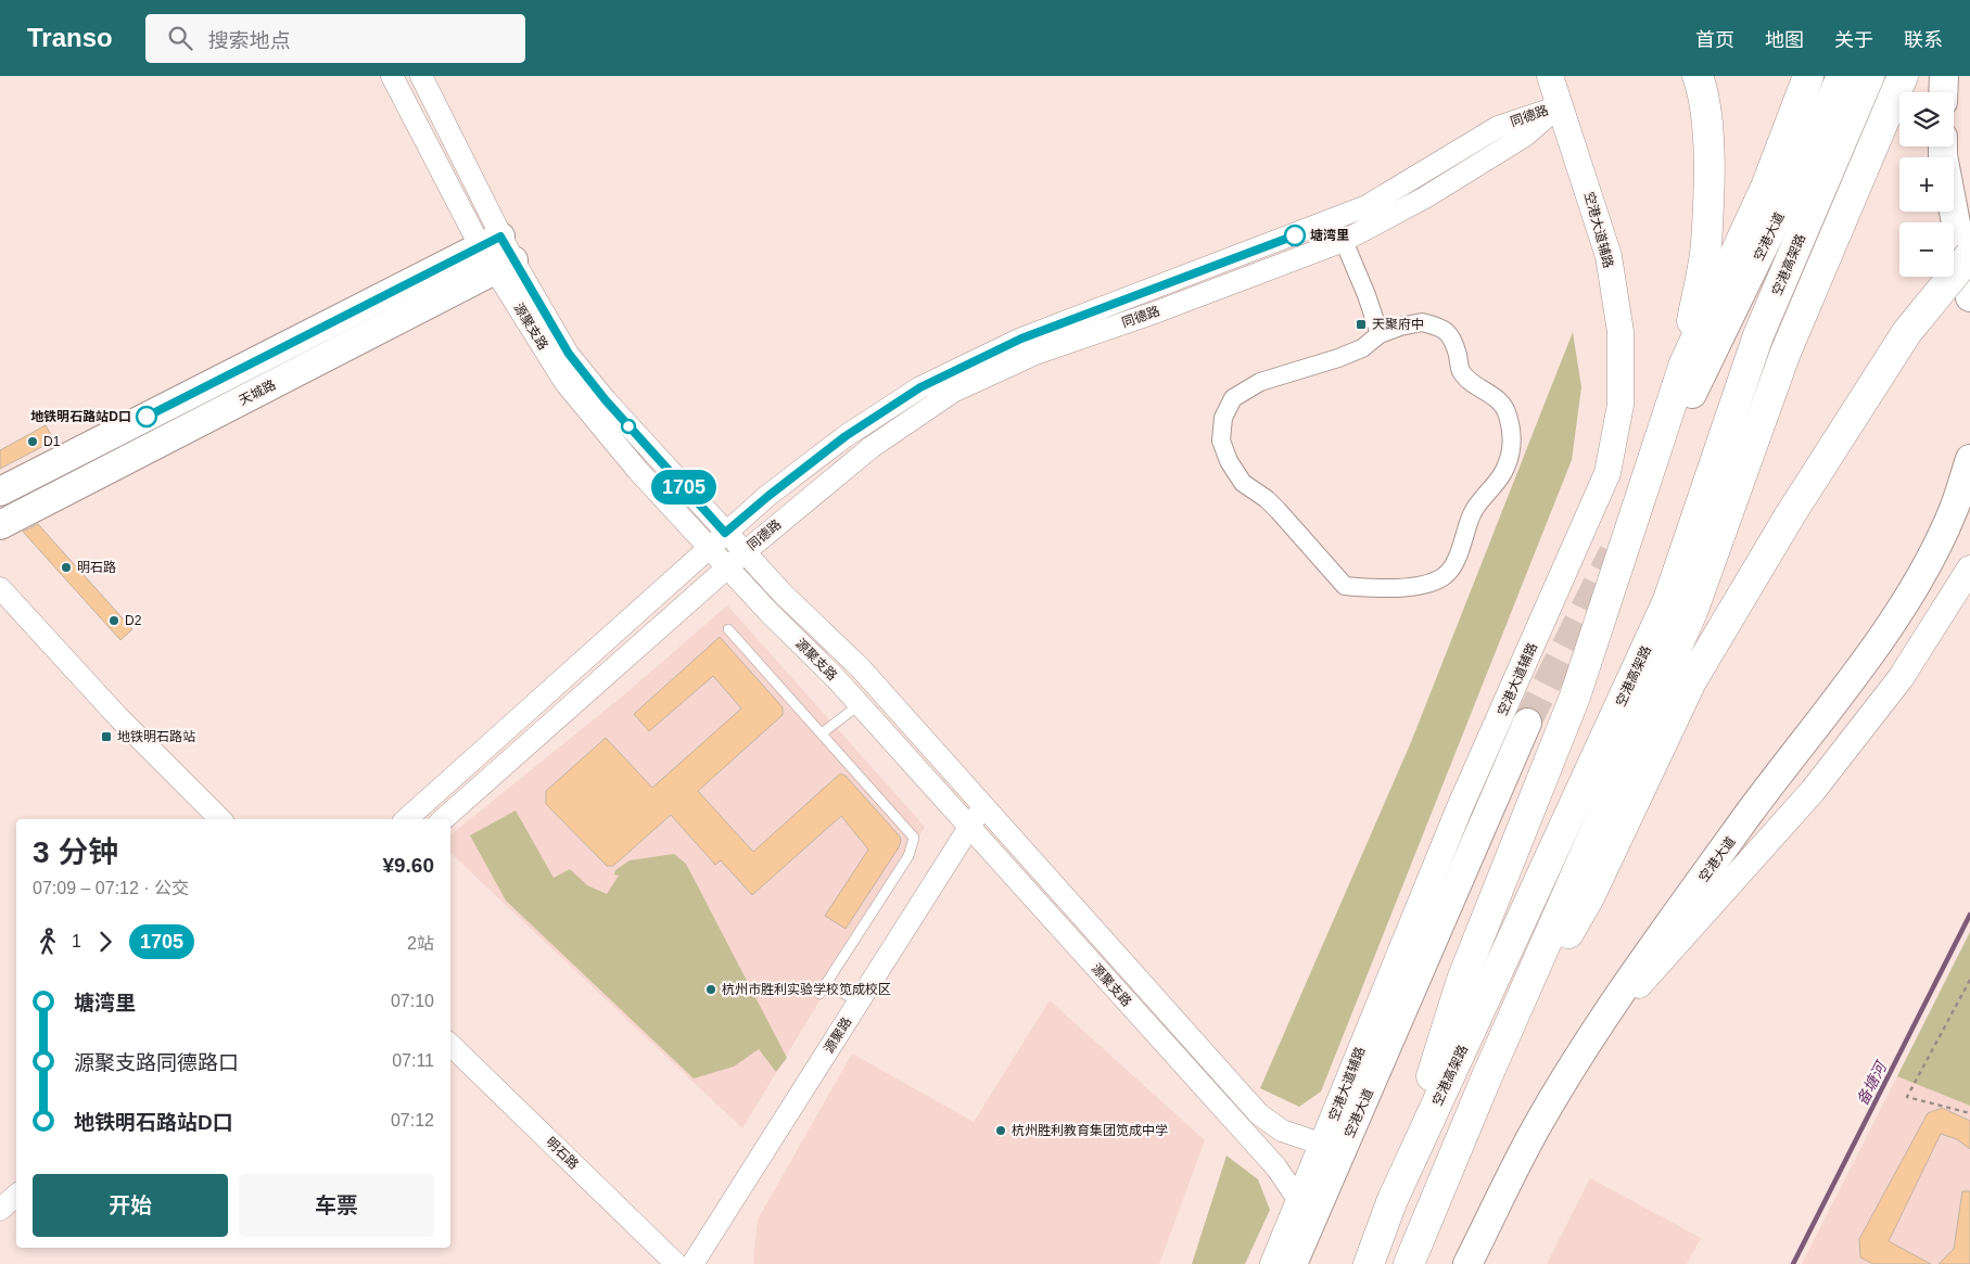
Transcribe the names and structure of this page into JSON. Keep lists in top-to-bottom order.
{
  "streets": {
    "highway": ["空港高架路"],
    "main road": ["空港大道辅路", "空港大道", "天城路"],
    "street": [
      "同德路",
      "源聚支路",
      "源聚路",
      "明石路"
    ]
  },
  "crossings": [
    ["同德路", "空港大道辅路"],
    ["同德路", "源聚支路"],
    ["空港大道辅路", "源聚支路"],
    ["源聚支路", "天城路"],
    ["源聚支路", "源聚路"]
  ],
  "water": ["备塘河"],
  "places": {
    "other": [
      "塘湾里",
      "地铁明石路站D口",
      "D1",
      "明石路",
      "D2",
      "杭州市胜利实验学校笕成校区",
      "杭州胜利教育集团笕成中学"
    ],
    "transit": ["天聚府中", "地铁明石路站"]
  },
  "lines": ["bus line 1705"],
  "page": {
    "header": "Transo",
    "search": "搜索地点",
    "nav": [
      "首页",
      "地图",
      "关于",
      "联系"
    ],
    "on_map": "1705",
    "map_buttons": ["+", "−"],
    "heading": ["3 分钟", "07:09 – 07:12 · 公交", "¥9.60"],
    "legs": ["1", "1705", "2站"],
    "list": [
      {
        "name": "塘湾里",
        "value": "07:10"
      },
      {
        "name": "源聚支路同德路口",
        "value": "07:11"
      },
      {
        "name": "地铁明石路站D口",
        "value": "07:12"
      }
    ],
    "buttons": ["开始", "车票"]
  }
}
